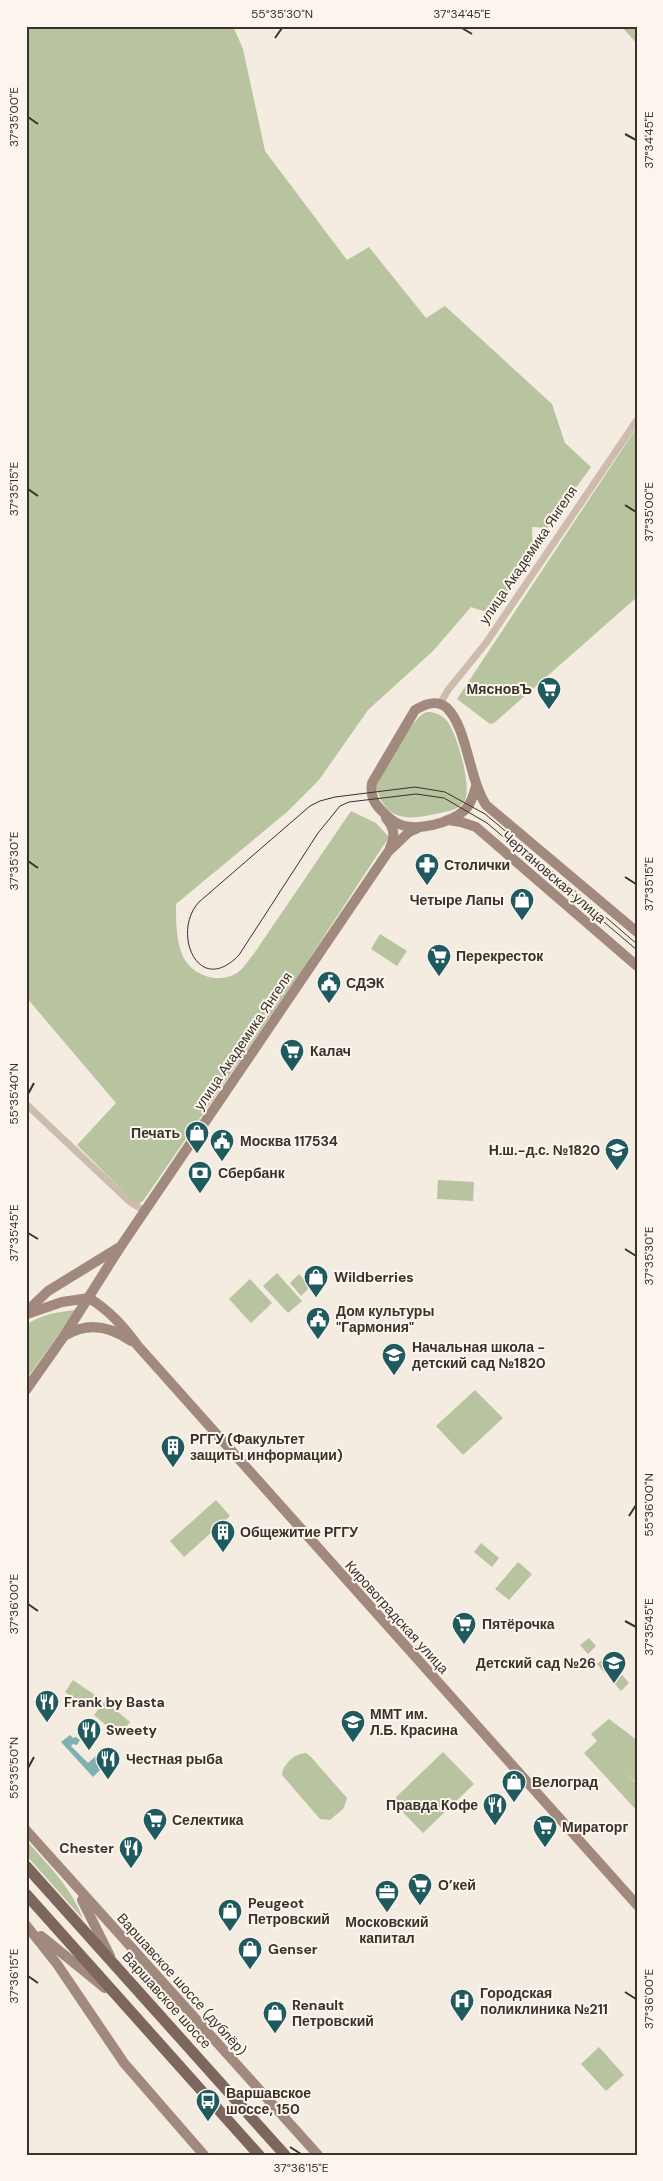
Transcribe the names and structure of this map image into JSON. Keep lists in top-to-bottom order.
{
  "streets": {
    "main road": [
      "улица Академика Янгеля",
      "Чертановская улица",
      "Кировоградская улица",
      "Варшавское шоссе (дублёр)",
      "Варшавское шоссе"
    ]
  },
  "crossings": [
    ["улица Академика Янгеля", "Чертановская улица"],
    ["улица Академика Янгеля", "Кировоградская улица"]
  ],
  "places": {
    "supermarket": [
      "МясновЪ",
      "Перекресток",
      "Калач",
      "Пятёрочка",
      "Селектика",
      "Мираторг",
      "О’кей"
    ],
    "pharmacy": ["Столички"],
    "shop": [
      "Четыре Лапы",
      "Печать",
      "Wildberries",
      "Велоград",
      "Peugeot Петровский",
      "Genser",
      "Renault Петровский"
    ],
    "public building": ["СДЭК", "Москва 117534", "Дом культуры \"Гармония\""],
    "school or university": [
      "Н.ш.-д.с. №1820",
      "Начальная школа - детский сад №1820",
      "Детский сад №26",
      "ММТ им. Л.Б. Красина"
    ],
    "bank": ["Сбербанк"],
    "building": ["РГГУ (Факультет защиты информации)", "Общежитие РГГУ"],
    "restaurant": [
      "Frank by Basta",
      "Sweety",
      "Честная рыба",
      "Правда Кофе",
      "Chester"
    ],
    "office": ["Московский капитал"],
    "hospital": ["Городская поликлиника №211"],
    "bus stop": ["Варшавское шоссе, 150"]
  },
  "coordinates": [
    "55°35'30\"N",
    "37°34'45\"E",
    "37°35'00\"E",
    "37°35'15\"E",
    "37°35'30\"E",
    "55°35'40\"N",
    "37°35'45\"E",
    "55°36'00\"N",
    "37°36'00\"E",
    "55°35'50\"N",
    "37°36'15\"E"
  ]
}
